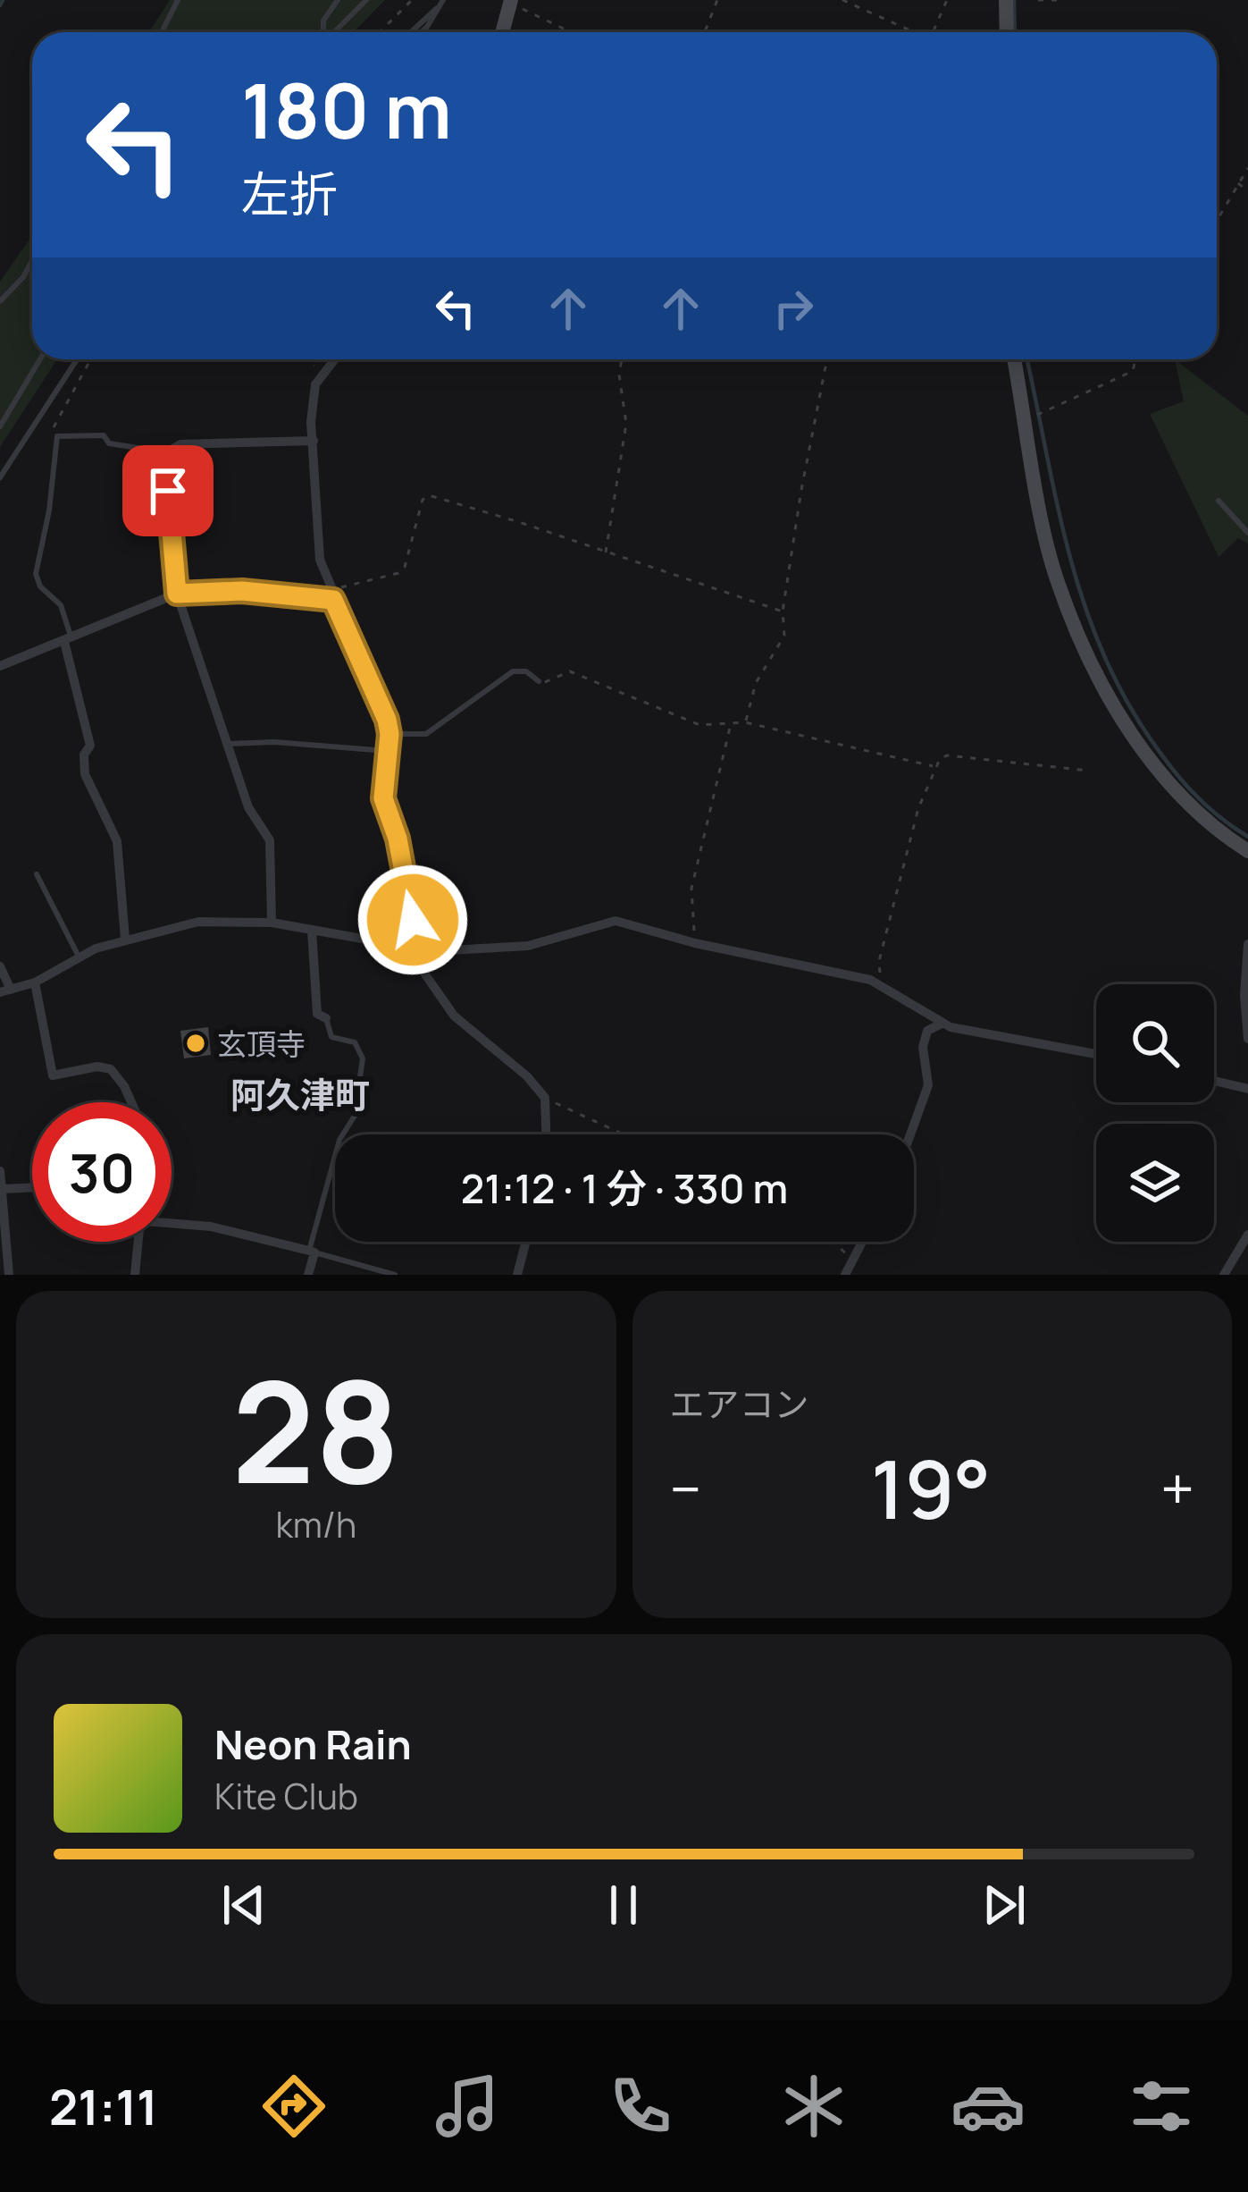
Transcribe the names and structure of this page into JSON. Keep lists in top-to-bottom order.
{
  "districts": ["阿久津町"],
  "places": ["玄頂寺"],
  "page": {
    "turn": ["180 m", "左折"],
    "limit": "30",
    "trip": "21:12 · 1 分 · 330 m",
    "tile": [
      ["28", "km/h"],
      "エアコン"
    ],
    "heat": ["−", "19°", "+"],
    "song": ["Neon Rain", "Kite Club"],
    "tabs": "21:11"
  }
}
